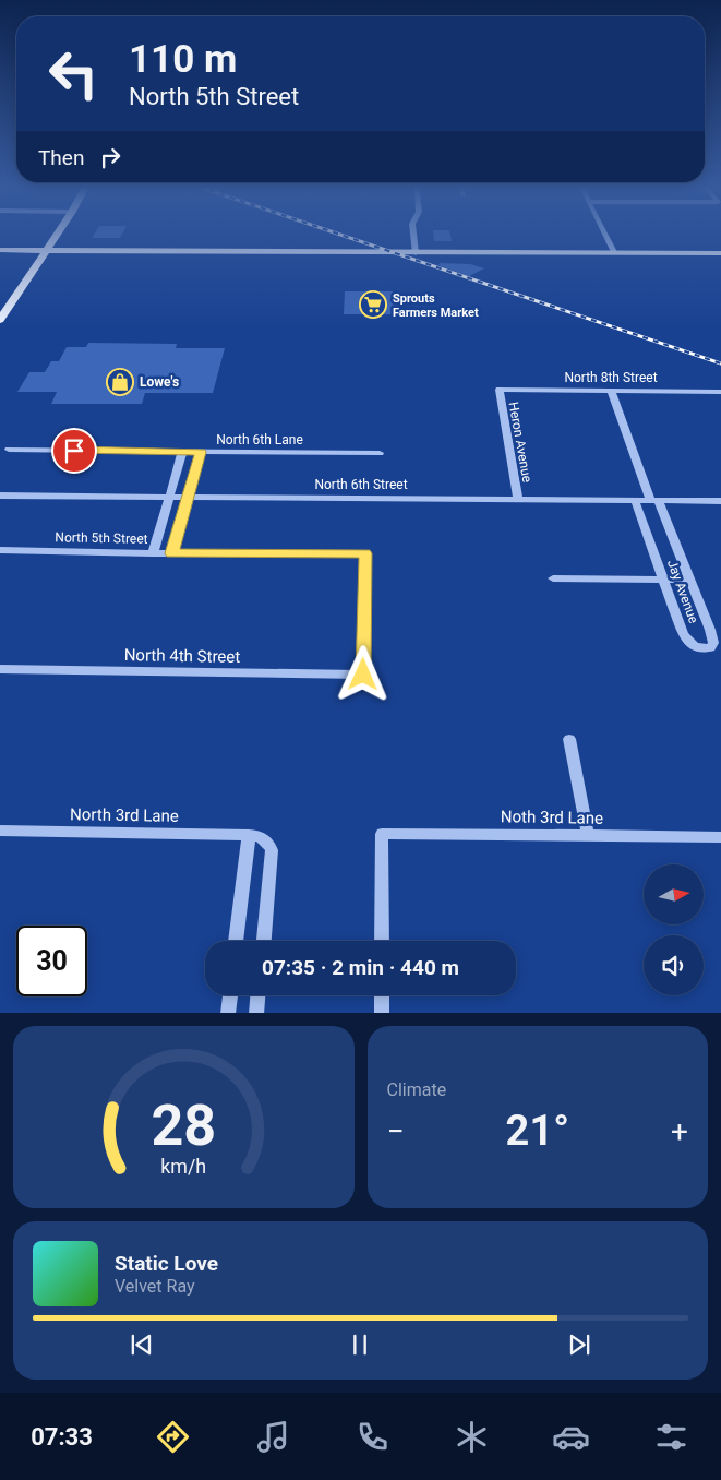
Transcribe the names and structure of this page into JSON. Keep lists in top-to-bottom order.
{
  "streets": {
    "street": [
      "North 8th Street",
      "North 6th Lane",
      "Heron Avenue",
      "North 6th Street",
      "North 5th Street",
      "Jay Avenue",
      "North 4th Street",
      "North 3rd Lane",
      "Noth 3rd Lane"
    ]
  },
  "crossings": [
    ["North 8th Street", "Heron Avenue"],
    ["North 8th Street", "Jay Avenue"],
    ["Heron Avenue", "North 6th Street"],
    ["North 6th Street", "Jay Avenue"],
    ["North 5th Street", "North 4th Street"]
  ],
  "places": {
    "supermarket": ["Sprouts Farmers Market"],
    "shop": ["Lowe's"]
  },
  "north": "right",
  "page": {
    "turn": ["110 m", "North 5th Street"],
    "then": "Then",
    "limit": "30",
    "trip": "07:35 · 2 min · 440 m",
    "tile": "Climate",
    "heat": ["−", "21°", "+"],
    "song": ["Static Love", "Velvet Ray"],
    "tabs": "07:33",
    "gauge": ["28", "km/h"]
  }
}
